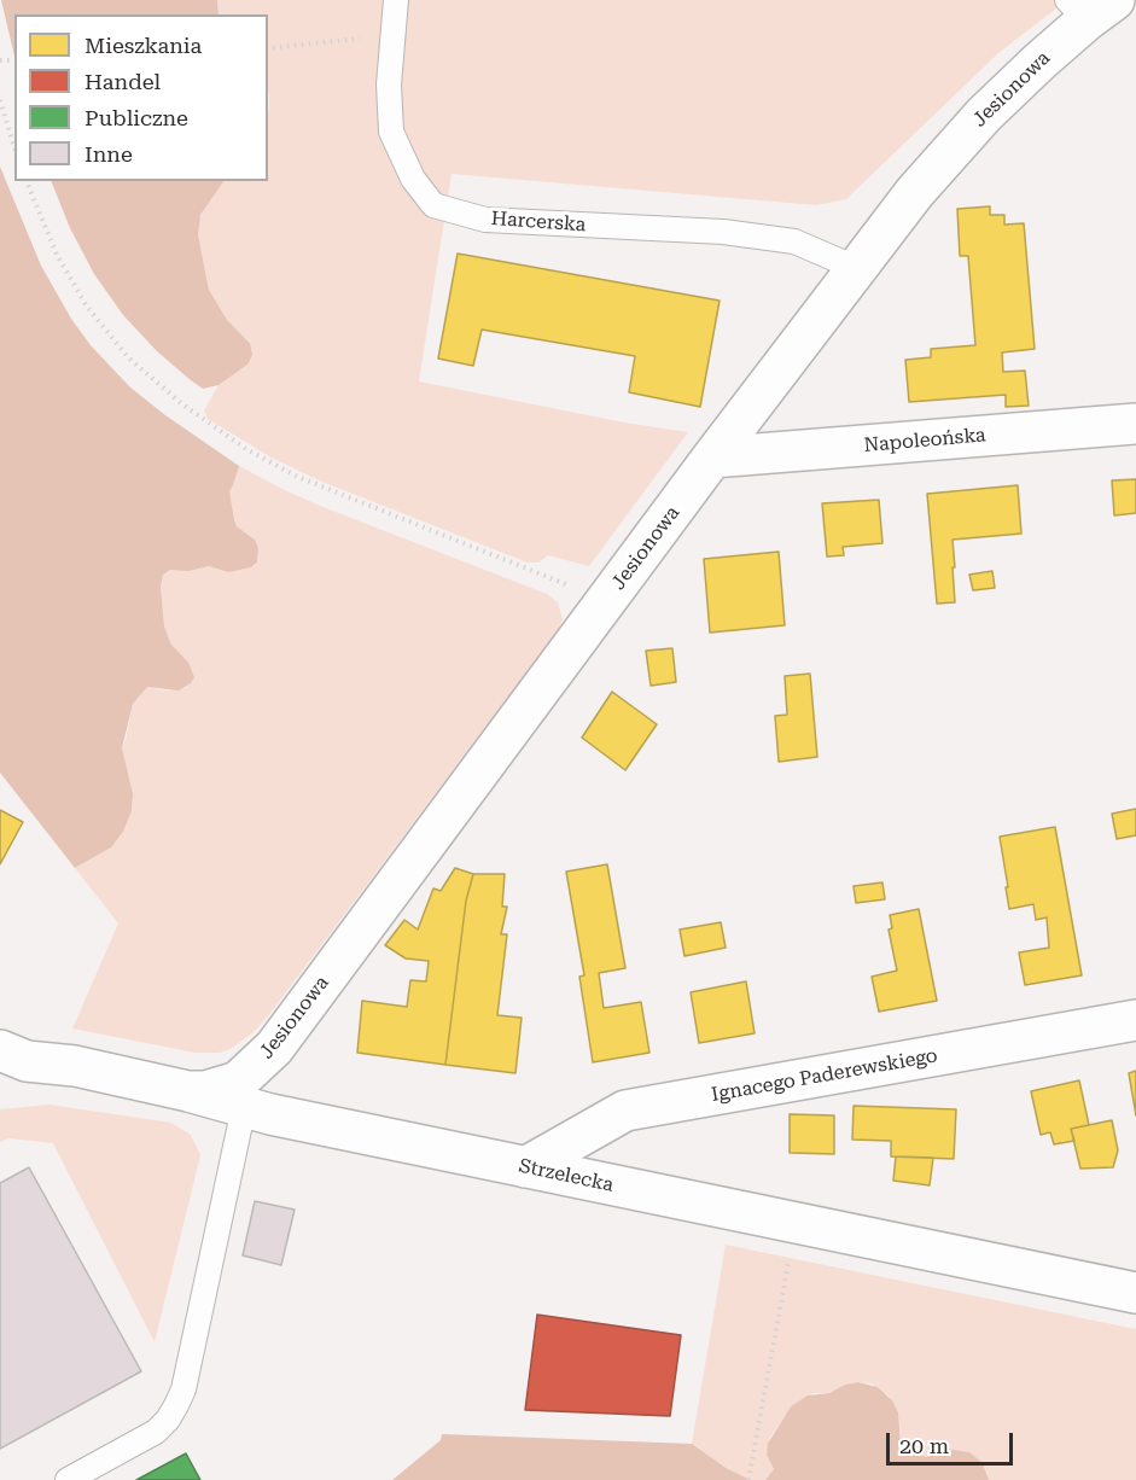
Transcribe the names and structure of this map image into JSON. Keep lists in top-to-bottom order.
{
  "streets": {
    "street": [
      "Jesionowa",
      "Napoleońska",
      "Ignacego Paderewskiego",
      "Strzelecka"
    ],
    "lane": ["Harcerska"]
  },
  "crossings": [
    ["Jesionowa", "Harcerska"],
    ["Jesionowa", "Napoleońska"],
    ["Jesionowa", "Strzelecka"],
    ["Ignacego Paderewskiego", "Strzelecka"]
  ],
  "legend": [
    "Mieszkania",
    "Handel",
    "Publiczne",
    "Inne"
  ],
  "scale_bar": "20 m"
}
